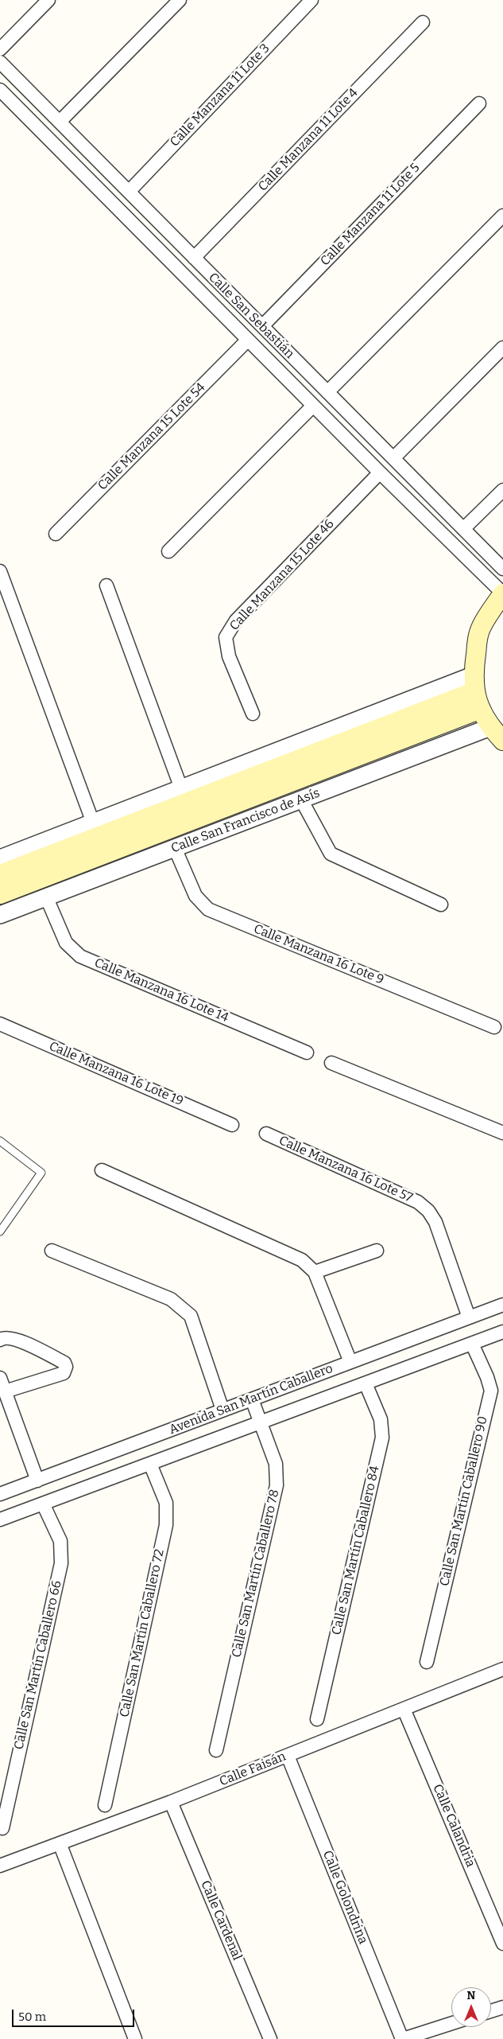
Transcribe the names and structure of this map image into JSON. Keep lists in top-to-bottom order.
{
  "streets": {
    "main road": ["Calle San Francisco de Asís"],
    "street": [
      "Calle Manzana 11 Lote 3",
      "Calle Manzana 11 Lote 4",
      "Calle Manzana 11 Lote 5",
      "Calle San Sebastián",
      "Calle Manzana 15 Lote 54",
      "Calle Manzana 15 Lote 46",
      "Calle Manzana 16 Lote 9",
      "Calle Manzana 16 Lote 14",
      "Calle Manzana 16 Lote 19",
      "Calle Manzana 16 Lote 57",
      "Avenida San Martín Caballero",
      "Calle San Martín Caballero 90",
      "Calle San Martín Caballero 84",
      "Calle San Martín Caballero 78",
      "Calle San Martín Caballero 72",
      "Calle San Martín Caballero 66",
      "Calle Faisán",
      "Calle Calandria",
      "Calle Golondrina",
      "Calle Cardenal"
    ]
  },
  "crossings": [
    ["Calle Manzana 11 Lote 3", "Calle San Sebastián"],
    ["Calle Manzana 11 Lote 4", "Calle San Sebastián"],
    ["Calle Manzana 11 Lote 5", "Calle San Sebastián"],
    ["Calle San Sebastián", "Calle Manzana 15 Lote 54"],
    ["Calle San Sebastián", "Calle Manzana 15 Lote 46"],
    ["Calle San Francisco de Asís", "Calle Manzana 16 Lote 9"],
    ["Calle San Francisco de Asís", "Calle Manzana 16 Lote 14"],
    ["Calle Manzana 16 Lote 57", "Avenida San Martín Caballero"],
    ["Avenida San Martín Caballero", "Calle San Martín Caballero 90"],
    ["Avenida San Martín Caballero", "Calle San Martín Caballero 84"],
    ["Avenida San Martín Caballero", "Calle San Martín Caballero 78"],
    ["Avenida San Martín Caballero", "Calle San Martín Caballero 72"],
    ["Avenida San Martín Caballero", "Calle San Martín Caballero 66"],
    ["Calle Faisán", "Calle Calandria"],
    ["Calle Faisán", "Calle Golondrina"],
    ["Calle Faisán", "Calle Cardenal"]
  ],
  "scale_bar": "50 m",
  "north": "top"
}
